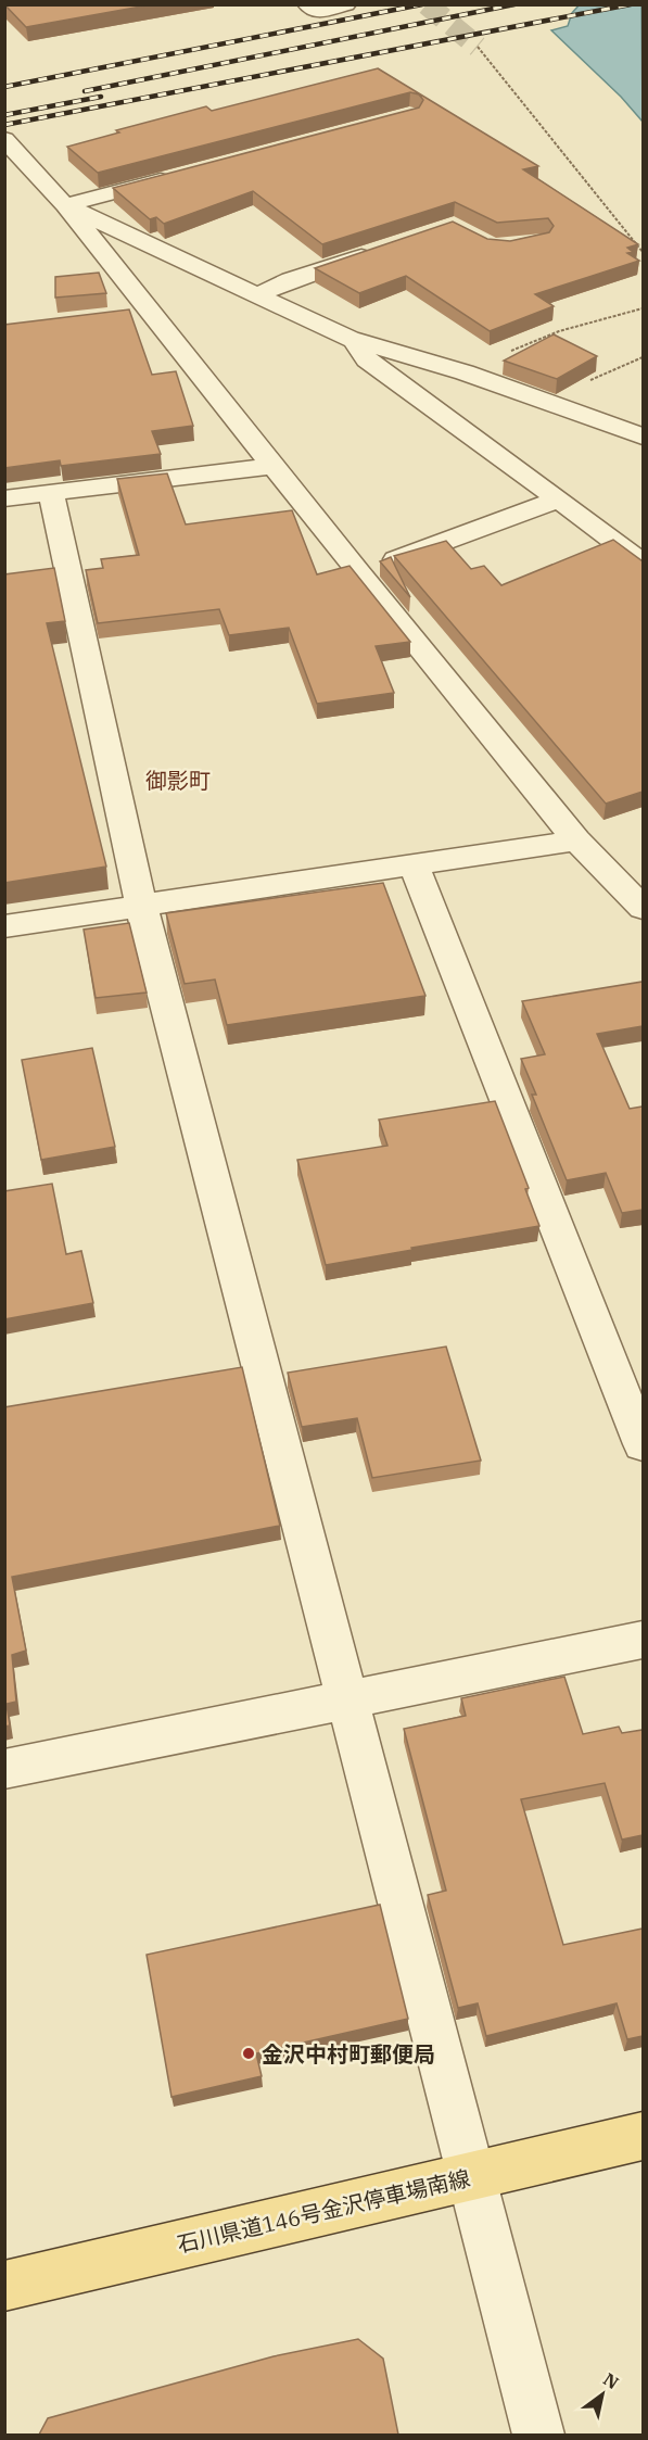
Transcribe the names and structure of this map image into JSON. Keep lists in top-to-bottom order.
{
  "streets": {
    "main road": ["石川県道146号金沢停車場南線"]
  },
  "districts": ["御影町"],
  "places": ["金沢中村町郵便局"],
  "north": "top right"
}
